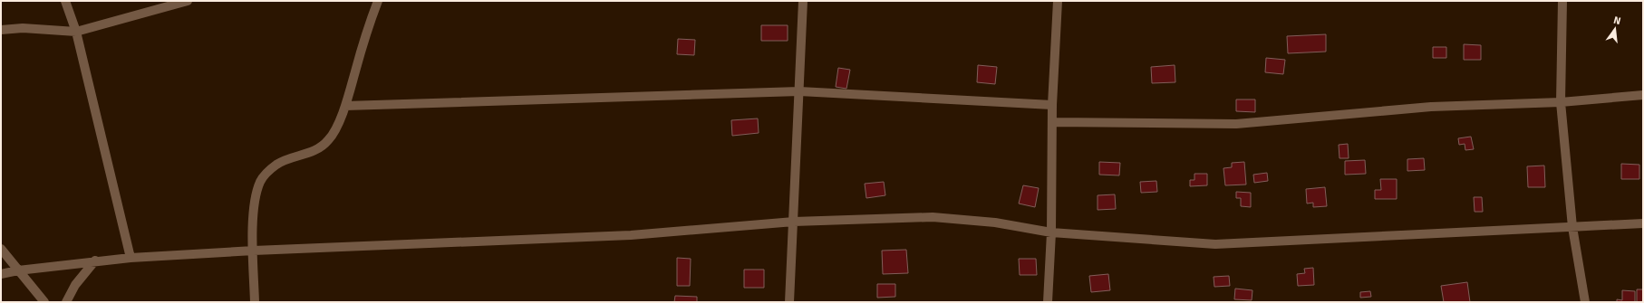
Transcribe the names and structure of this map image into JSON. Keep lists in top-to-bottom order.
{
  "north": "top"
}
